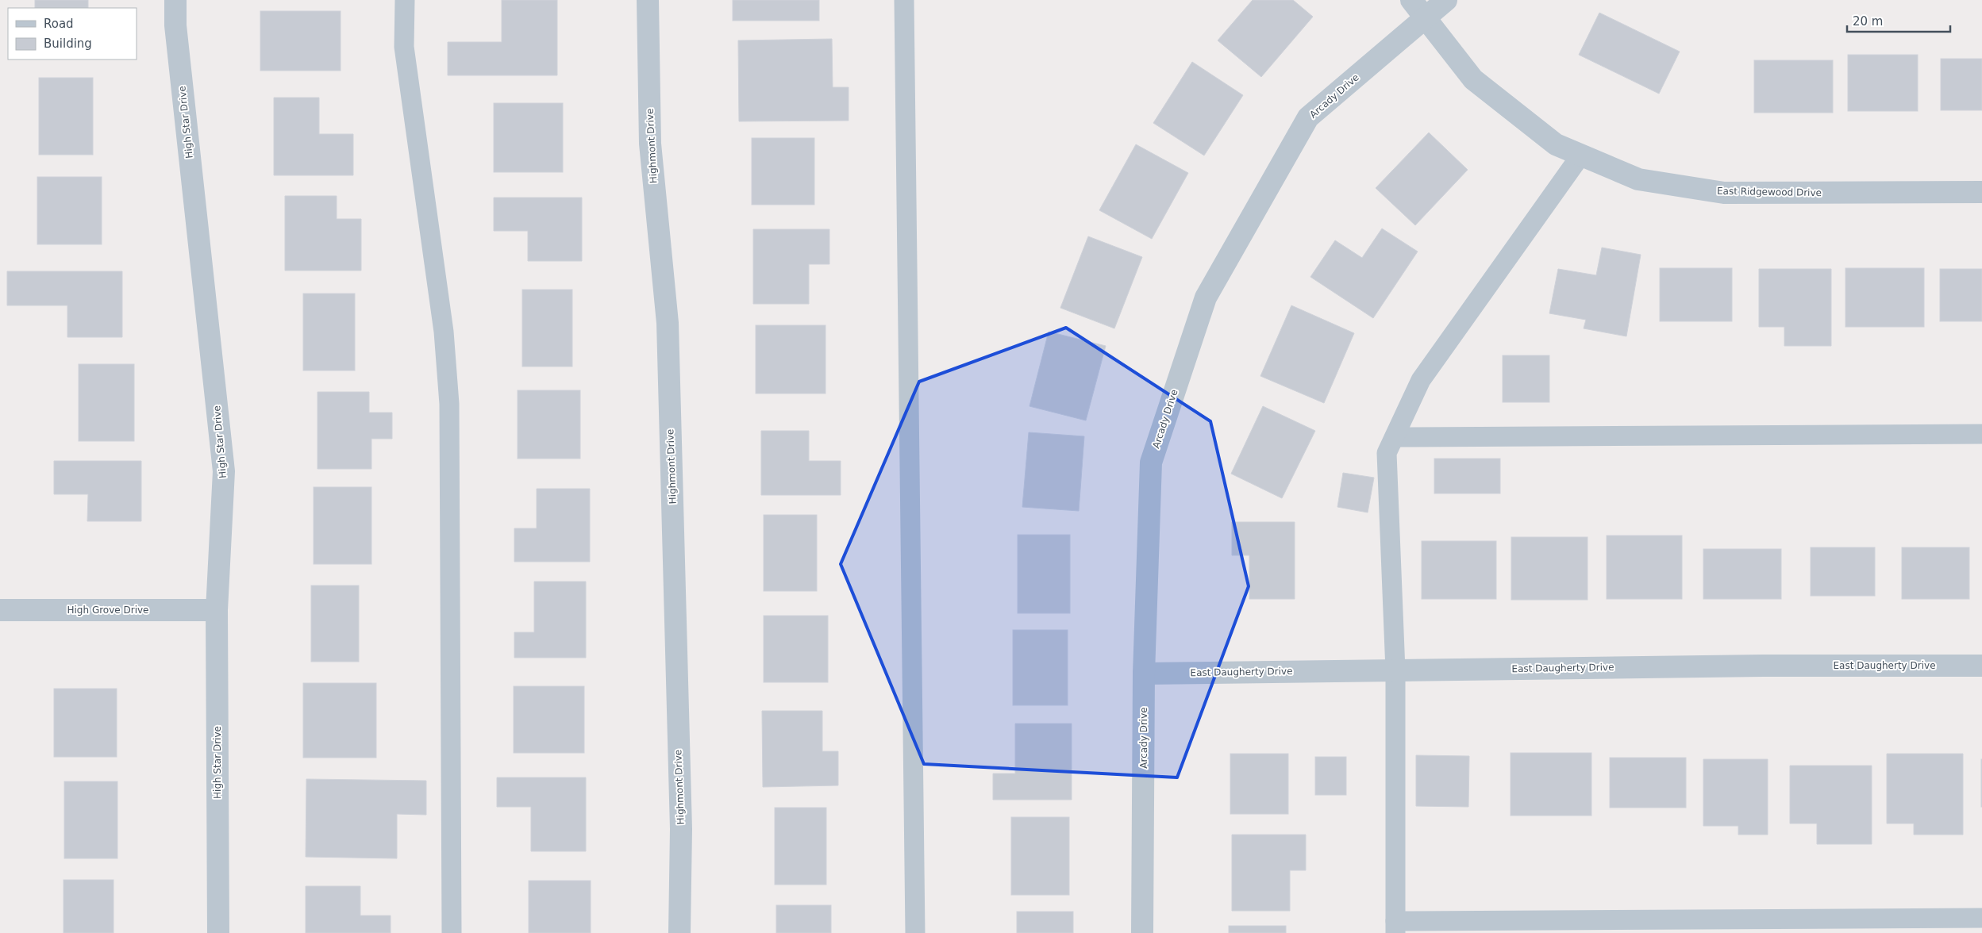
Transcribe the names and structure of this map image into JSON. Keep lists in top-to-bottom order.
{
  "streets": {
    "street": [
      "Arcady Drive",
      "High Star Drive",
      "Highmont Drive",
      "East Ridgewood Drive",
      "High Grove Drive",
      "East Daugherty Drive"
    ]
  },
  "crossings": [
    ["Arcady Drive", "East Ridgewood Drive"],
    ["Arcady Drive", "East Daugherty Drive"],
    ["High Star Drive", "High Grove Drive"]
  ],
  "legend": ["Road", "Building"],
  "scale_bar": "20 m"
}
